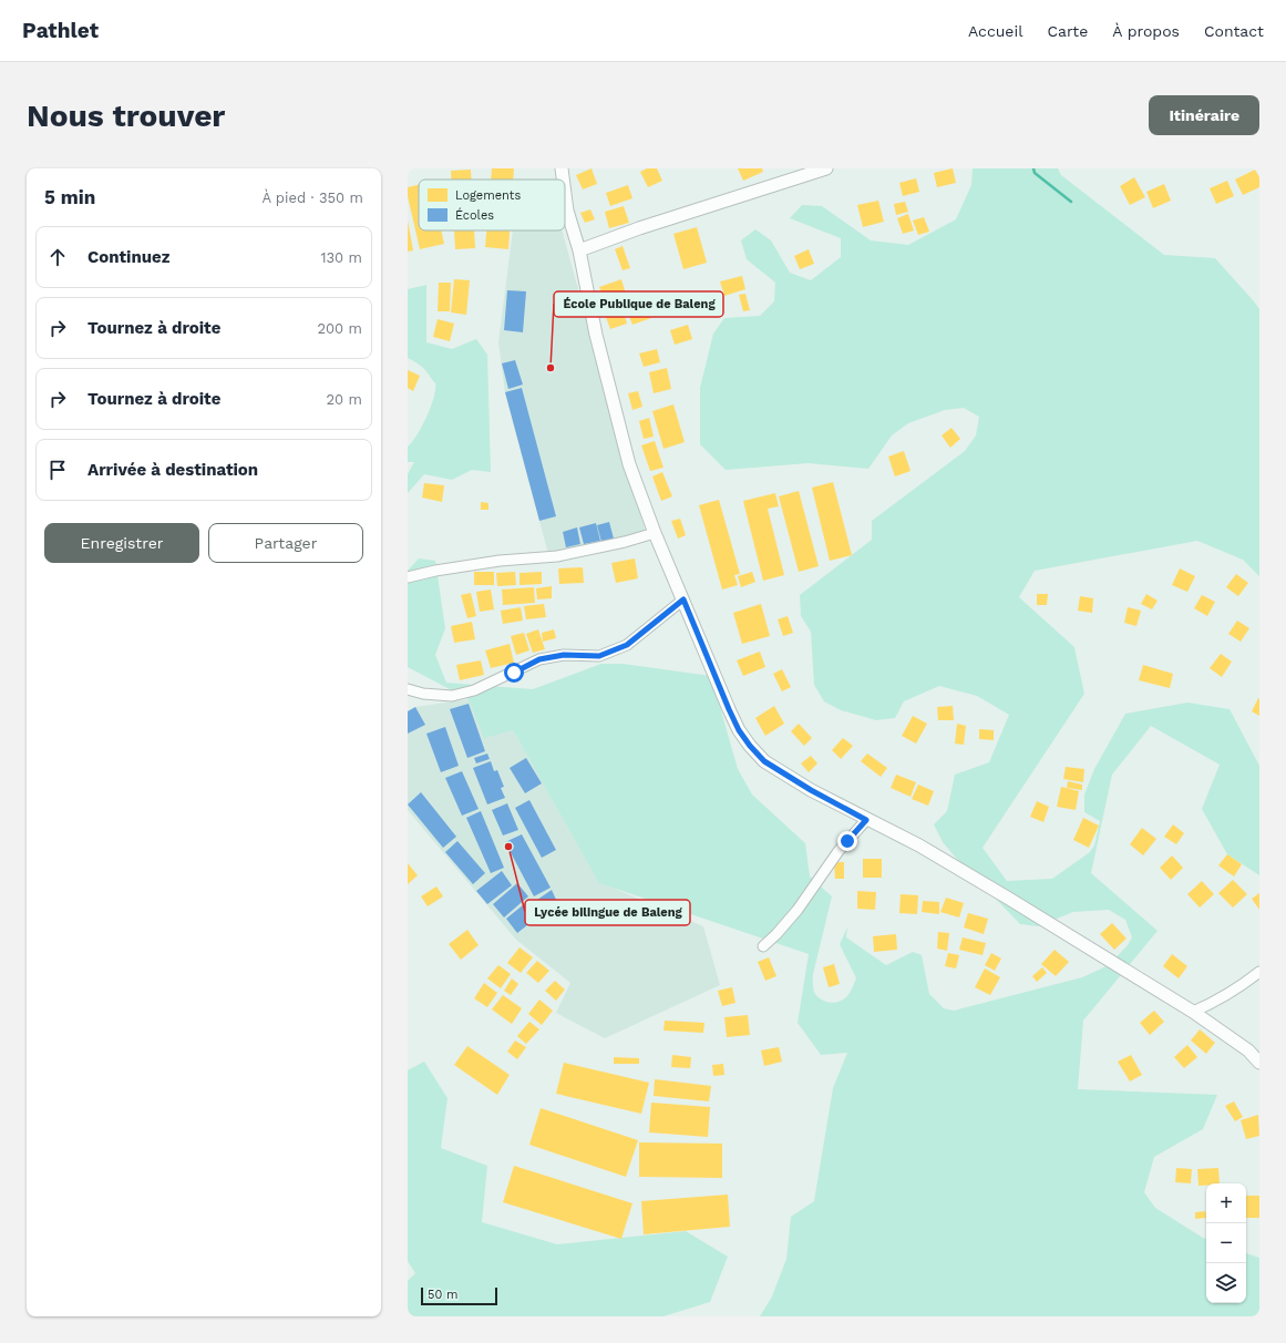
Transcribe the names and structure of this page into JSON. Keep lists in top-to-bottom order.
{
  "places": ["École Publique de Baleng", "Lycée bilingue de Baleng"],
  "legend": ["Logements", "Écoles"],
  "scale_bar": "50 m",
  "page": {
    "header": "Pathlet",
    "nav": [
      "Accueil",
      "Carte",
      "À propos",
      "Contact"
    ],
    "buttons": [
      "Itinéraire",
      ["Enregistrer", "Partager"]
    ],
    "title": "Nous trouver",
    "heading": ["5 min", "À pied · 350 m"],
    "list": [
      ["Continuez", "130 m"],
      ["Tournez à droite", "200 m"],
      ["Tournez à droite", "20 m"],
      "Arrivée à destination"
    ],
    "map_buttons": ["+", "−"],
    "scale": "50 m"
  }
}
